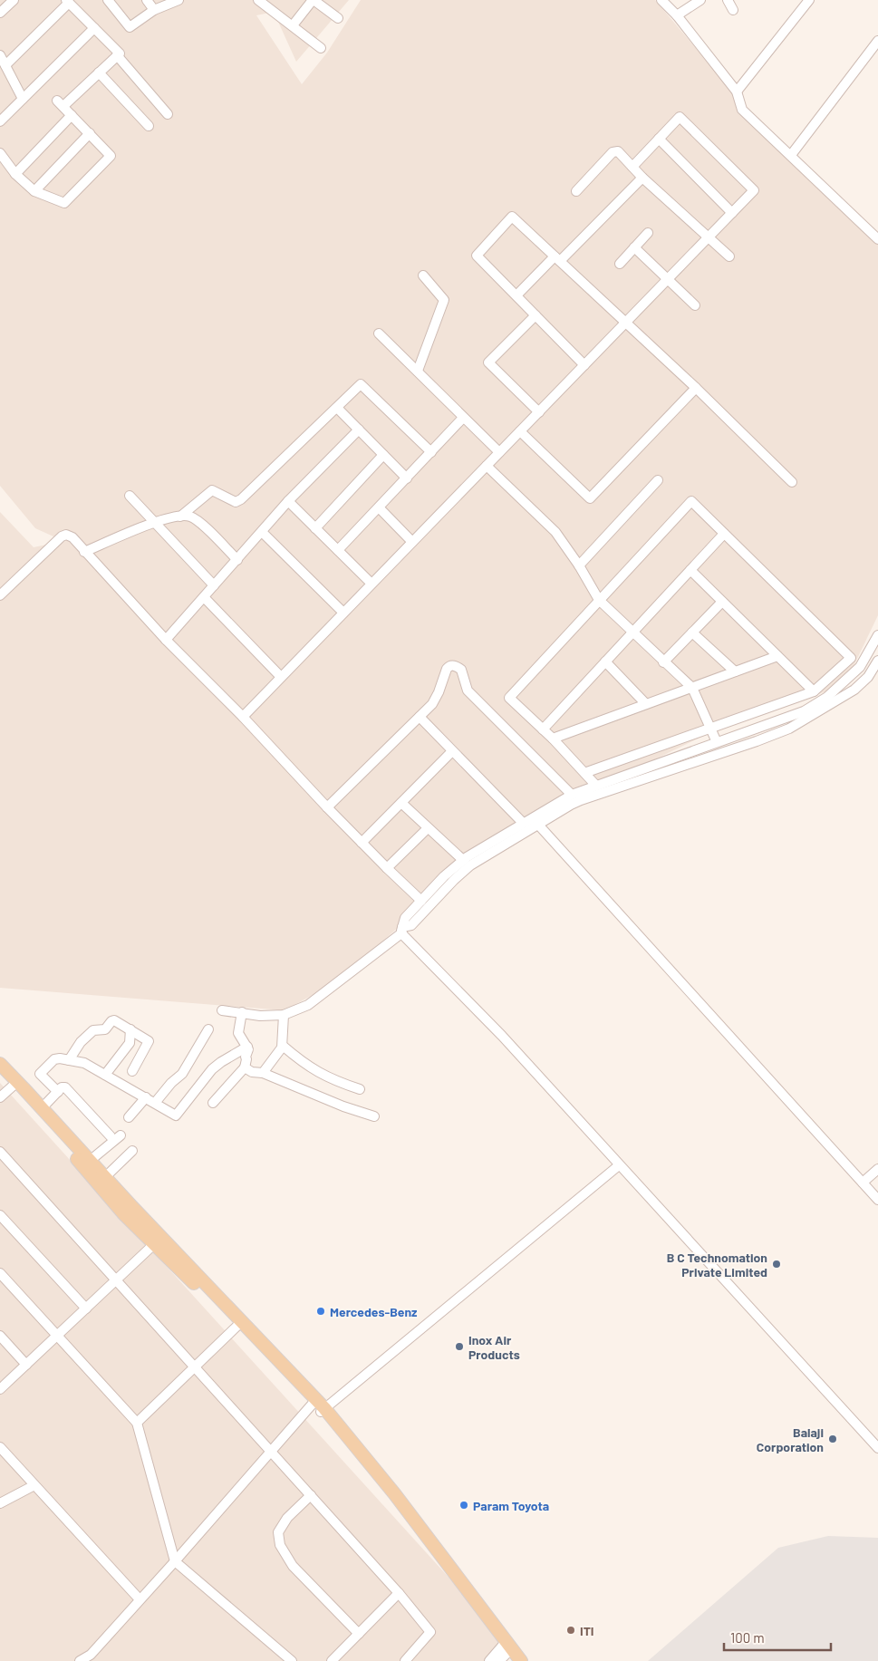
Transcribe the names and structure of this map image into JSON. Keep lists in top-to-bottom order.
{
  "places": [
    "B C Technomation Private Limited",
    "Mercedes-Benz",
    "Inox Air Products",
    "Balaji Corporation",
    "Param Toyota",
    "ITI"
  ],
  "scale_bar": "100 m"
}
